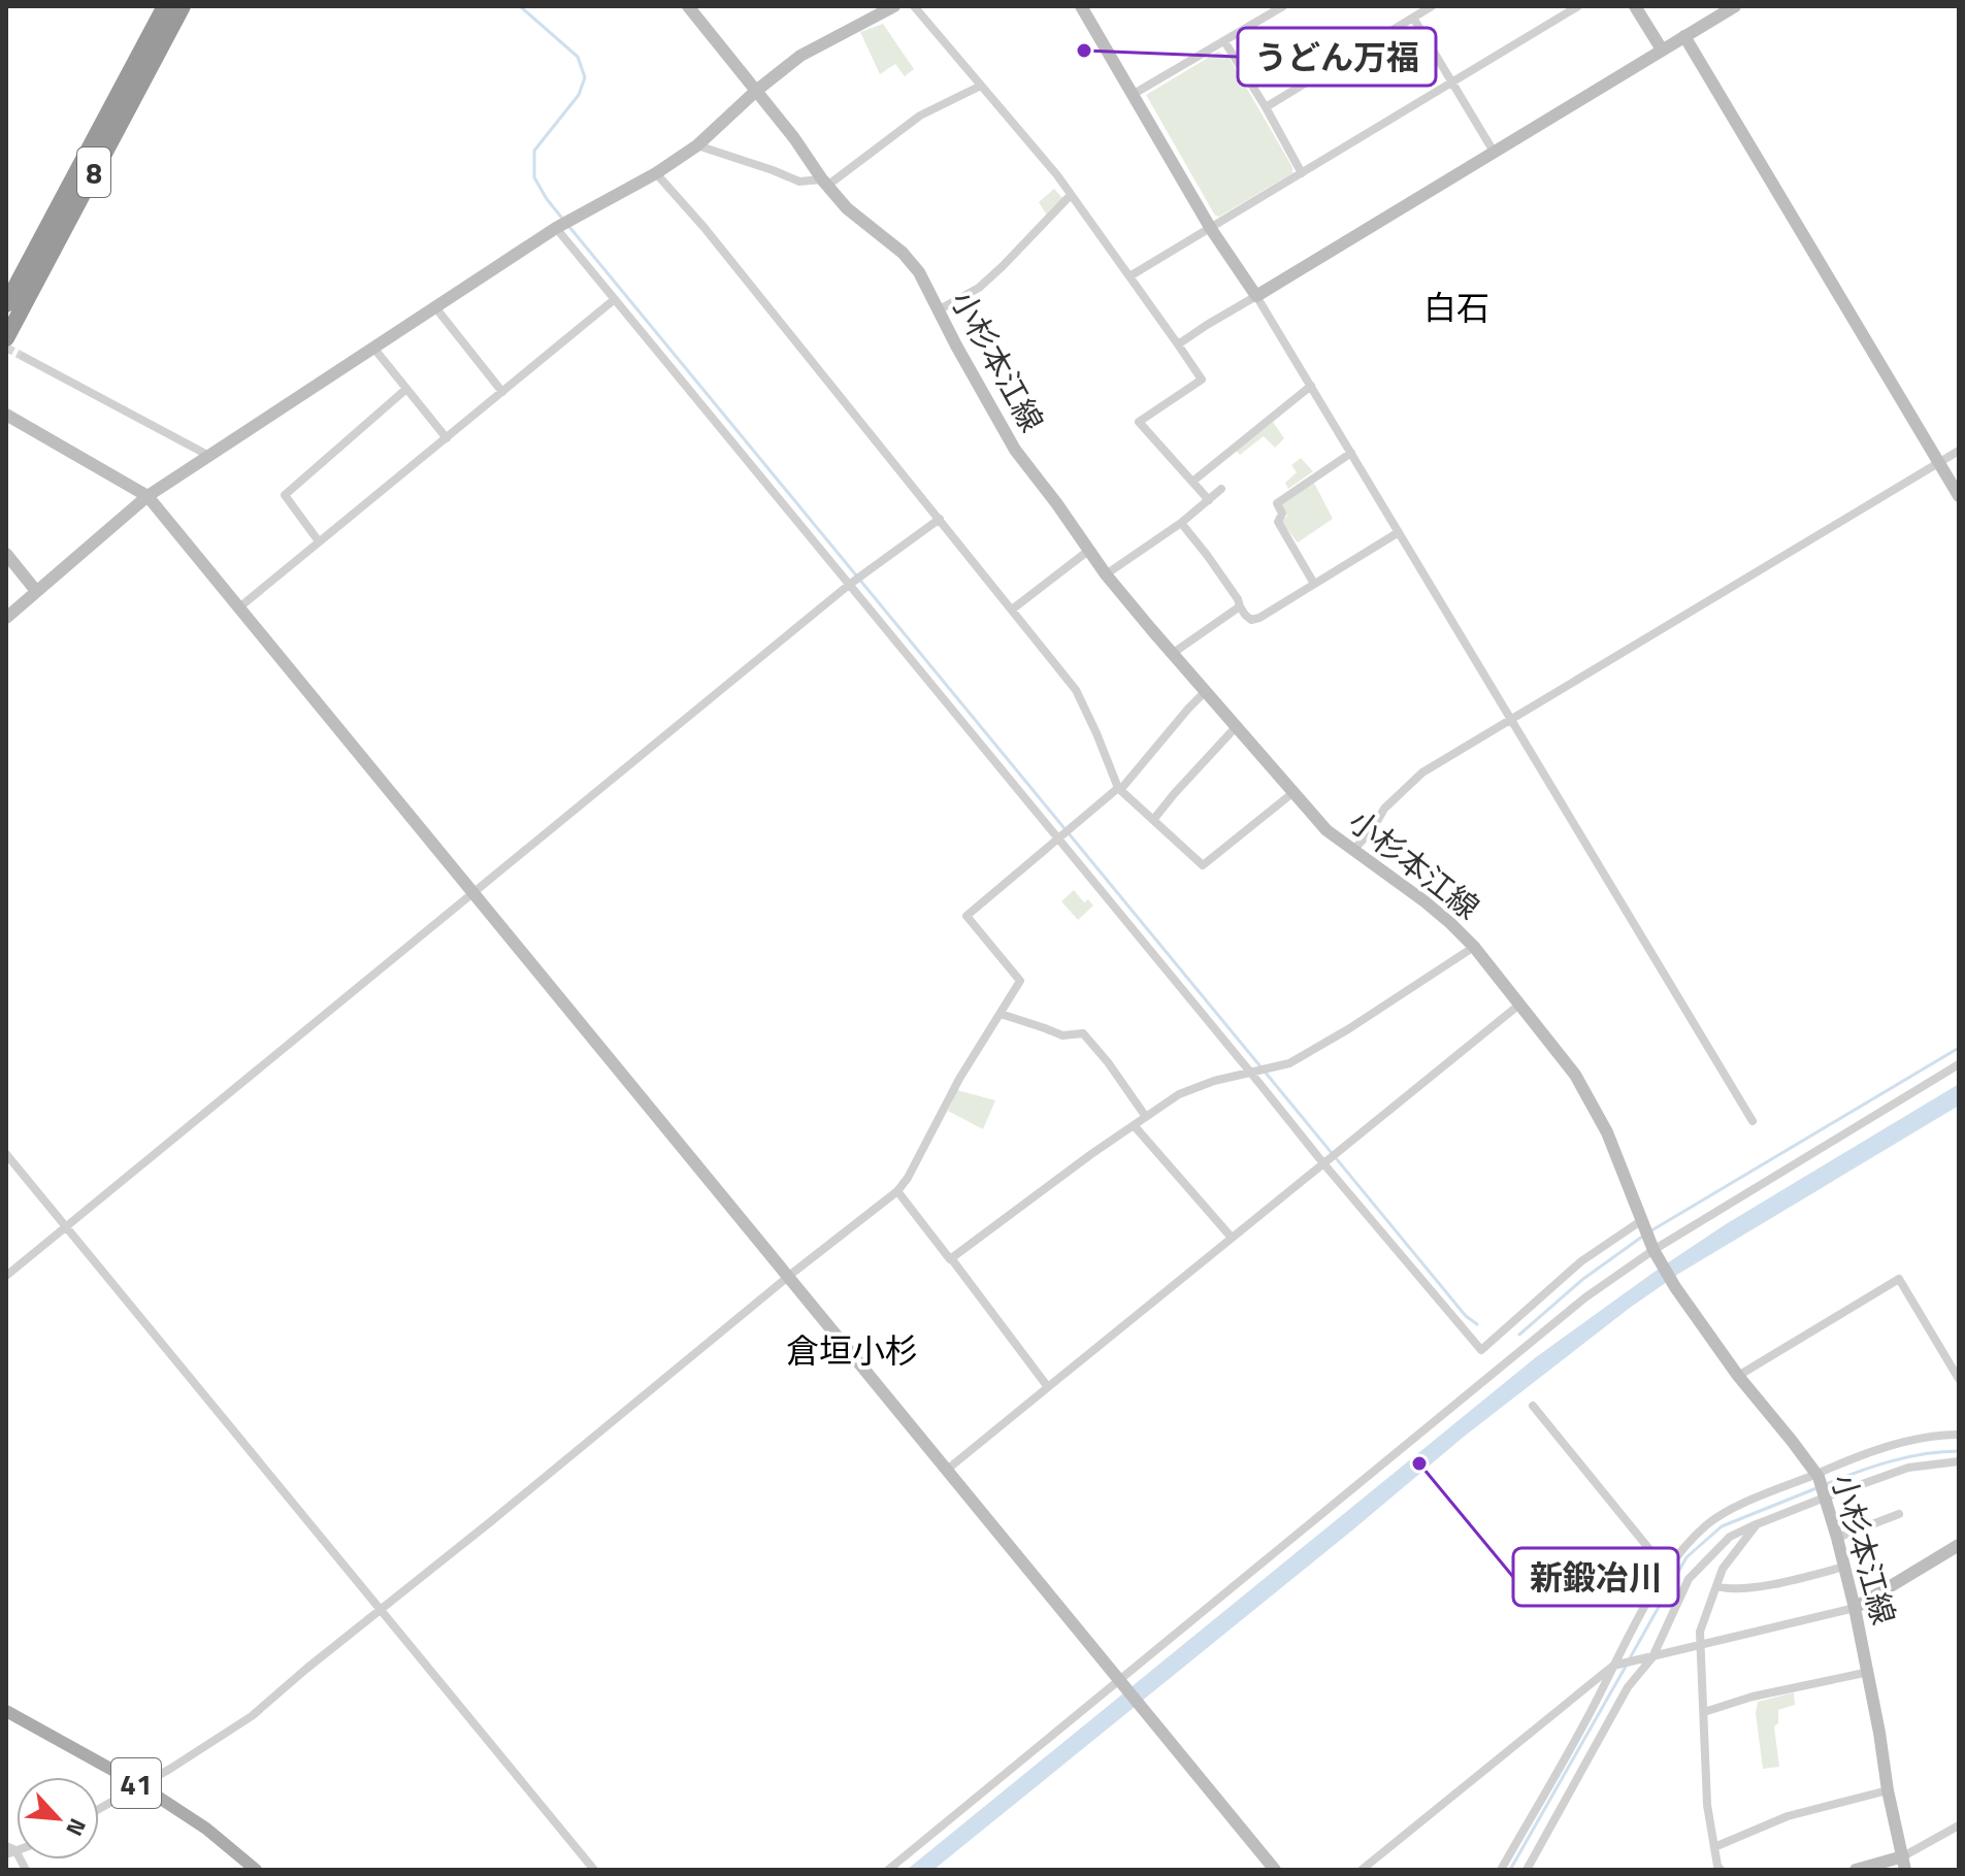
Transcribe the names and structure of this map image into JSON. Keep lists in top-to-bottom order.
{
  "streets": {
    "highway": ["8"],
    "main road": ["41"],
    "street": ["小杉本江線"]
  },
  "districts": ["白石", "倉垣小杉"],
  "places": ["うどん万福", "新鍛冶川"],
  "north": "bottom right"
}
